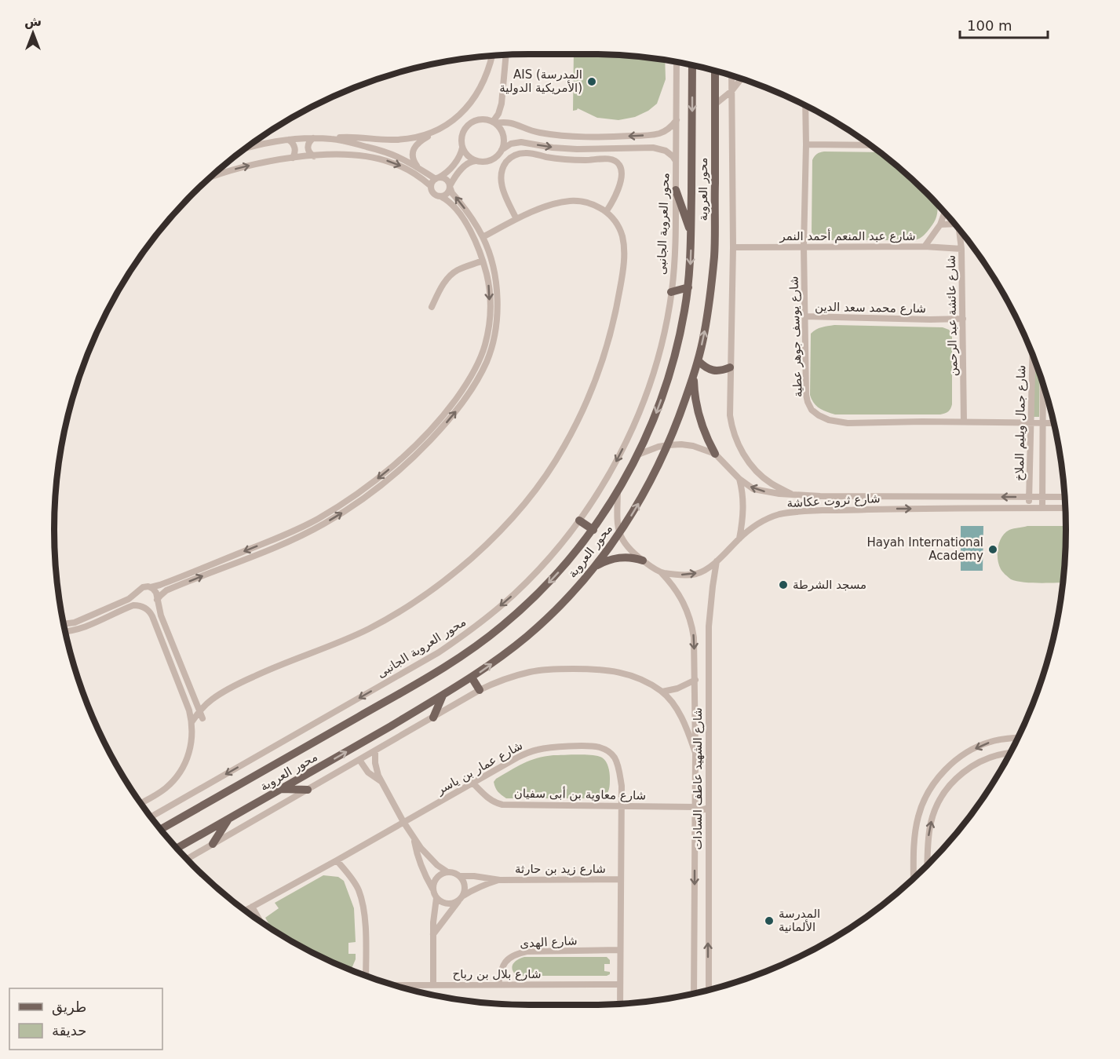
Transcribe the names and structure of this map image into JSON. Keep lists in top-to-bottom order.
{
  "streets": {
    "main road": ["محور العروبة"],
    "street": [
      "محور العروبة الجانبى",
      "شارع عبد المنعم أحمد النمر",
      "شارع محمد سعد الدين",
      "شارع عائشة عبد الرحمن",
      "شارع يوسف جوهر عطية",
      "شارع جمال ويليم الملاخ",
      "شارع ثروت عكاشة",
      "شارع عمار بن ياسر",
      "شارع الشهيد عاطف السادات",
      "شارع معاوية بن أبى سفيان",
      "شارع زيد بن حارثة",
      "شارع الهدى",
      "شارع بلال بن رباح"
    ]
  },
  "crossings": [
    ["محور العروبة", "شارع ثروت عكاشة"],
    ["محور العروبة", "شارع الشهيد عاطف السادات"],
    ["شارع عبد المنعم أحمد النمر", "شارع عائشة عبد الرحمن"],
    ["شارع عبد المنعم أحمد النمر", "شارع يوسف جوهر عطية"],
    ["شارع محمد سعد الدين", "شارع عائشة عبد الرحمن"],
    ["شارع محمد سعد الدين", "شارع يوسف جوهر عطية"],
    ["شارع عائشة عبد الرحمن", "شارع يوسف جوهر عطية"],
    ["شارع يوسف جوهر عطية", "شارع جمال ويليم الملاخ"],
    ["شارع جمال ويليم الملاخ", "شارع ثروت عكاشة"],
    ["شارع ثروت عكاشة", "شارع الشهيد عاطف السادات"],
    ["شارع عمار بن ياسر", "شارع معاوية بن أبى سفيان"],
    ["شارع عمار بن ياسر", "شارع زيد بن حارثة"],
    ["شارع عمار بن ياسر", "شارع الهدى"],
    ["شارع عمار بن ياسر", "شارع بلال بن رباح"],
    ["شارع الشهيد عاطف السادات", "شارع معاوية بن أبى سفيان"],
    ["شارع الهدى", "شارع بلال بن رباح"]
  ],
  "places": [
    "AIS (المدرسة الأمريكية الدولية)",
    "Hayah International Academy",
    "مسجد الشرطة",
    "المدرسة الألمانية"
  ],
  "legend": ["طريق", "حديقة"],
  "scale_bar": "100 m",
  "north": "top"
}
